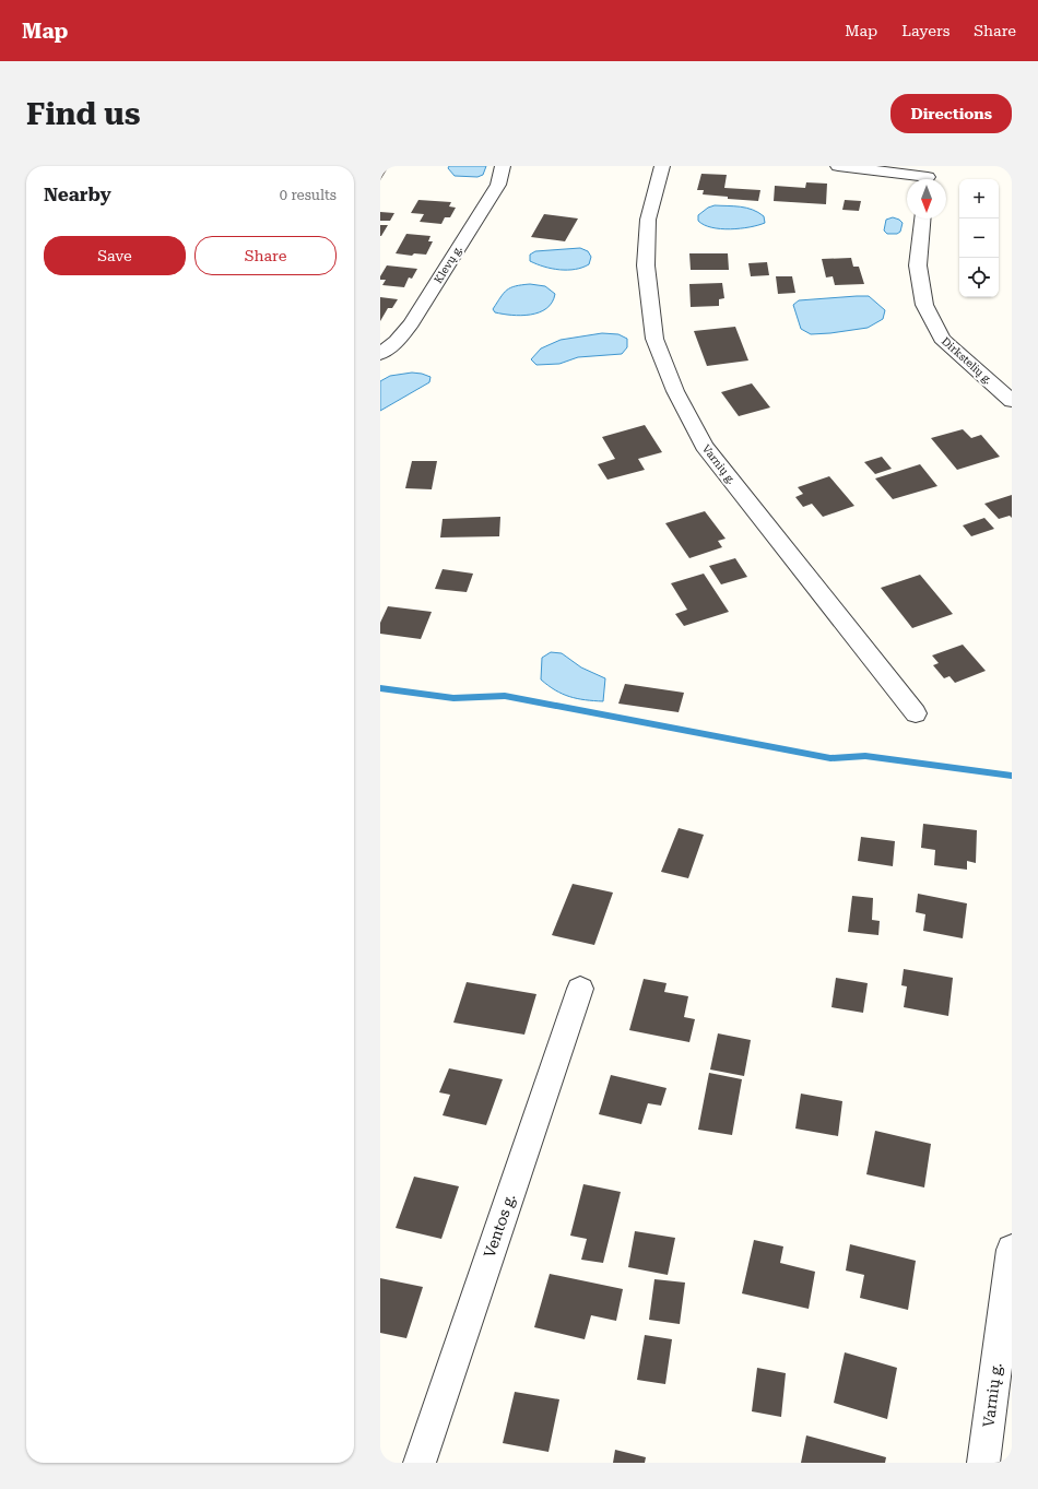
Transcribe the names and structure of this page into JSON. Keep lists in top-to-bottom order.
{
  "streets": {
    "street": [
      "Klevų g.",
      "Dirkstelių g.",
      "Varnių g.",
      "Ventos g."
    ]
  },
  "north": "bottom",
  "page": {
    "header": "Map",
    "nav": ["Map", "Layers", "Share"],
    "buttons": [
      "Directions",
      ["Save", "Share"]
    ],
    "title": "Find us",
    "heading": ["Nearby", "0 results"],
    "map_buttons": ["+", "−"]
  }
}
